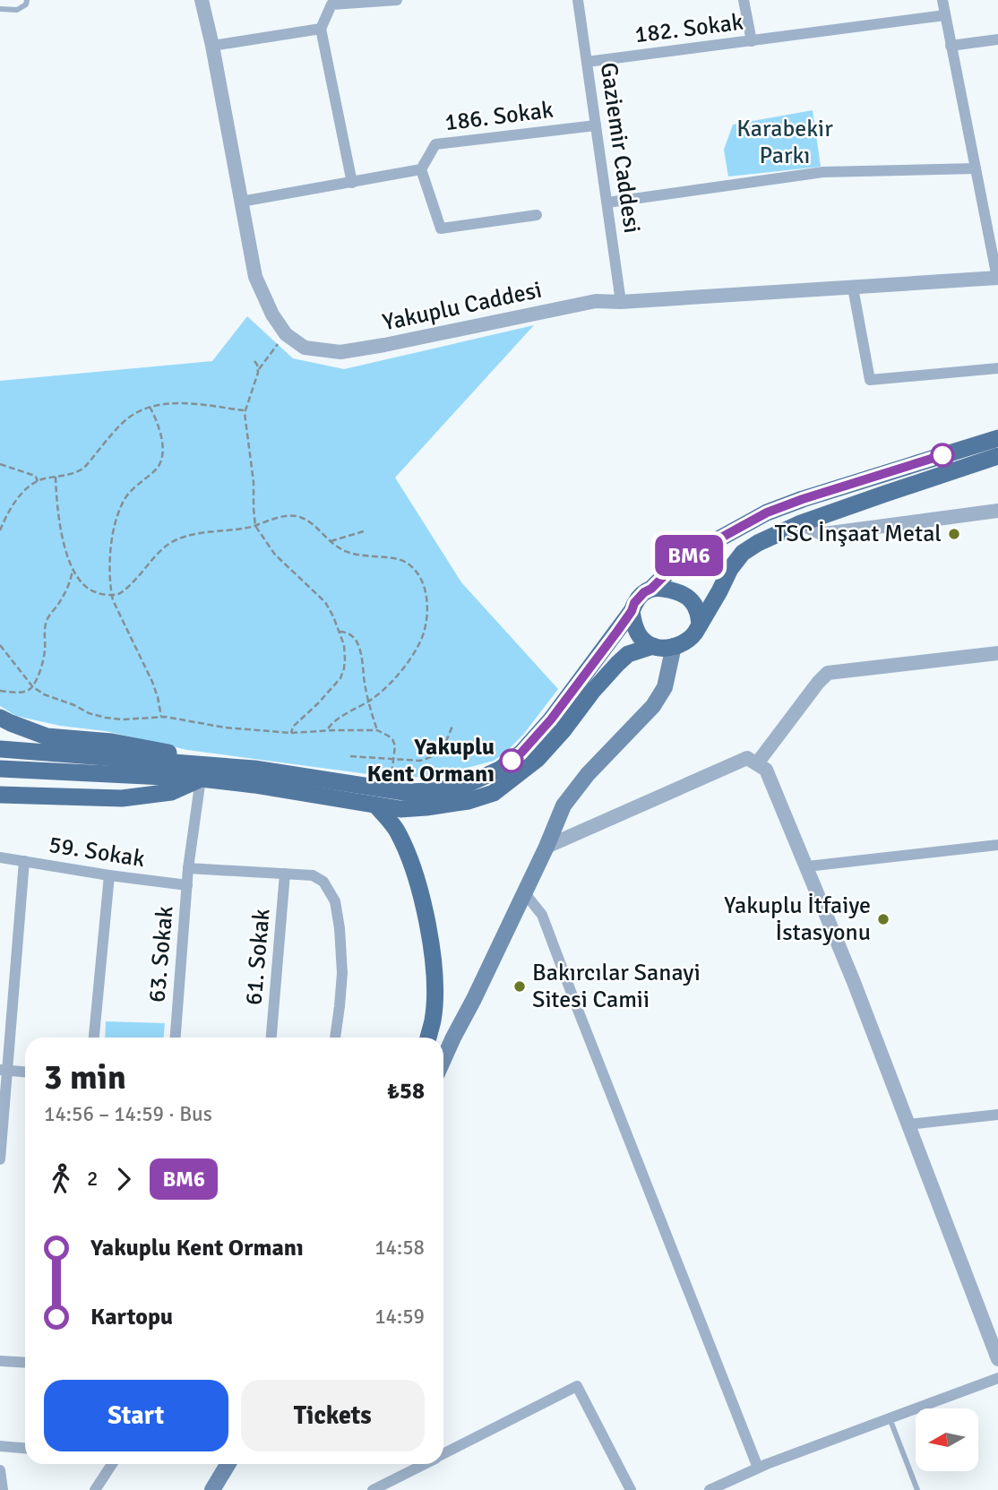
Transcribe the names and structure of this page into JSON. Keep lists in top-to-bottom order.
{
  "streets": {
    "street": [
      "182. Sokak",
      "186. Sokak",
      "Gaziemir Caddesi",
      "Yakuplu Caddesi",
      "59. Sokak",
      "63. Sokak",
      "61. Sokak"
    ]
  },
  "crossings": [
    ["182. Sokak", "Gaziemir Caddesi"],
    ["186. Sokak", "Gaziemir Caddesi"],
    ["Gaziemir Caddesi", "Yakuplu Caddesi"],
    ["59. Sokak", "63. Sokak"]
  ],
  "parks": ["Karabekir Parkı"],
  "places": [
    "TSC İnşaat Metal",
    "Yakuplu Kent Ormanı",
    "Yakuplu İtfaiye İstasyonu",
    "Bakırcılar Sanayi Sitesi Camii"
  ],
  "lines": ["bus line BM6"],
  "north": "left",
  "page": {
    "on_map": "BM6",
    "heading": ["3 min", "14:56 – 14:59 · Bus", "₺58"],
    "legs": ["2", "BM6"],
    "list": [
      {
        "name": "Yakuplu Kent Ormanı",
        "value": "14:58"
      },
      {
        "name": "Kartopu",
        "value": "14:59"
      }
    ],
    "buttons": ["Start", "Tickets"]
  }
}
